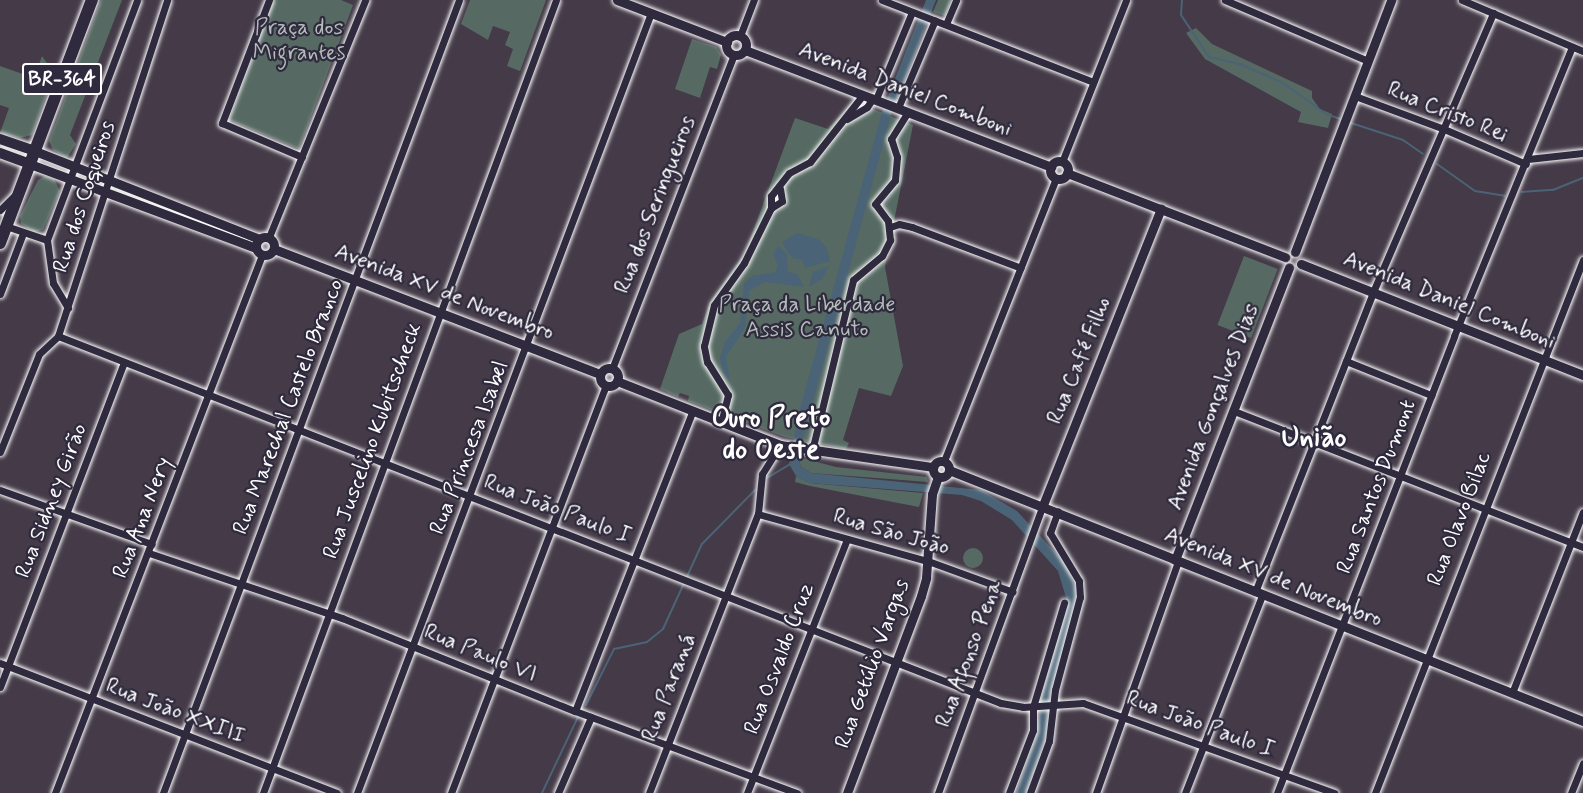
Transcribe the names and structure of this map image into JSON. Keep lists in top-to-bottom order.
{
  "streets": {
    "highway": ["BR-364"],
    "street": [
      "Avenida Daniel Comboni",
      "Rua Cristo Rei",
      "Rua dos Coqueiros",
      "Rua dos Seringueiros",
      "Avenida XV de Novembro",
      "Rua Café Filho",
      "Rua Marechal Castelo Branco",
      "Avenida Gonçalves Dias",
      "Rua Juscelino Kubitscheck",
      "Rua Princesa Isabel",
      "Rua Santos Dumont",
      "Rua Sidney Girão",
      "Rua João Paulo I",
      "Rua Ana Nery",
      "Rua Olavo Bilac",
      "Rua São João",
      "Rua Paulo VI",
      "Rua Afonso Pena",
      "Rua Osvaldo Cruz",
      "Rua Getúlio Vargas",
      "Rua Paraná",
      "Rua João XXIII"
    ]
  },
  "crossings": [
    ["Avenida Daniel Comboni", "Rua dos Seringueiros"],
    ["Avenida Daniel Comboni", "Rua Santos Dumont"],
    ["Avenida Daniel Comboni", "Rua Olavo Bilac"],
    ["Rua Cristo Rei", "Rua Santos Dumont"],
    ["Rua dos Coqueiros", "Rua João Paulo I"],
    ["Avenida XV de Novembro", "Rua Café Filho"],
    ["Avenida XV de Novembro", "Rua Marechal Castelo Branco"],
    ["Avenida XV de Novembro", "Avenida Gonçalves Dias"],
    ["Avenida XV de Novembro", "Rua Juscelino Kubitscheck"],
    ["Avenida XV de Novembro", "Rua Princesa Isabel"],
    ["Avenida XV de Novembro", "Rua Santos Dumont"],
    ["Avenida XV de Novembro", "Rua Ana Nery"],
    ["Avenida XV de Novembro", "Rua Olavo Bilac"],
    ["Rua Café Filho", "Rua Afonso Pena"],
    ["Rua Marechal Castelo Branco", "Rua João Paulo I"],
    ["Rua Marechal Castelo Branco", "Rua Paulo VI"],
    ["Rua Marechal Castelo Branco", "Rua João XXIII"],
    ["Rua Juscelino Kubitscheck", "Rua João Paulo I"],
    ["Rua Juscelino Kubitscheck", "Rua Paulo VI"],
    ["Rua Juscelino Kubitscheck", "Rua João XXIII"],
    ["Rua Princesa Isabel", "Rua João Paulo I"],
    ["Rua Princesa Isabel", "Rua Paulo VI"],
    ["Rua Santos Dumont", "Rua João Paulo I"],
    ["Rua Sidney Girão", "Rua João Paulo I"],
    ["Rua Sidney Girão", "Rua João XXIII"],
    ["Rua João Paulo I", "Rua Ana Nery"],
    ["Rua João Paulo I", "Rua Afonso Pena"],
    ["Rua João Paulo I", "Rua Osvaldo Cruz"],
    ["Rua João Paulo I", "Rua Getúlio Vargas"],
    ["Rua João Paulo I", "Rua Paraná"],
    ["Rua Ana Nery", "Rua Paulo VI"],
    ["Rua Ana Nery", "Rua João XXIII"],
    ["Rua São João", "Rua Afonso Pena"],
    ["Rua São João", "Rua Osvaldo Cruz"],
    ["Rua São João", "Rua Getúlio Vargas"],
    ["Rua São João", "Rua Paraná"],
    ["Rua Paulo VI", "Rua Osvaldo Cruz"],
    ["Rua Paulo VI", "Rua Paraná"]
  ],
  "districts": ["Ouro Preto do Oeste", "União"],
  "parks": ["Praça dos Migrantes", "Praça da Liberdade Assis Canuto"]
}
